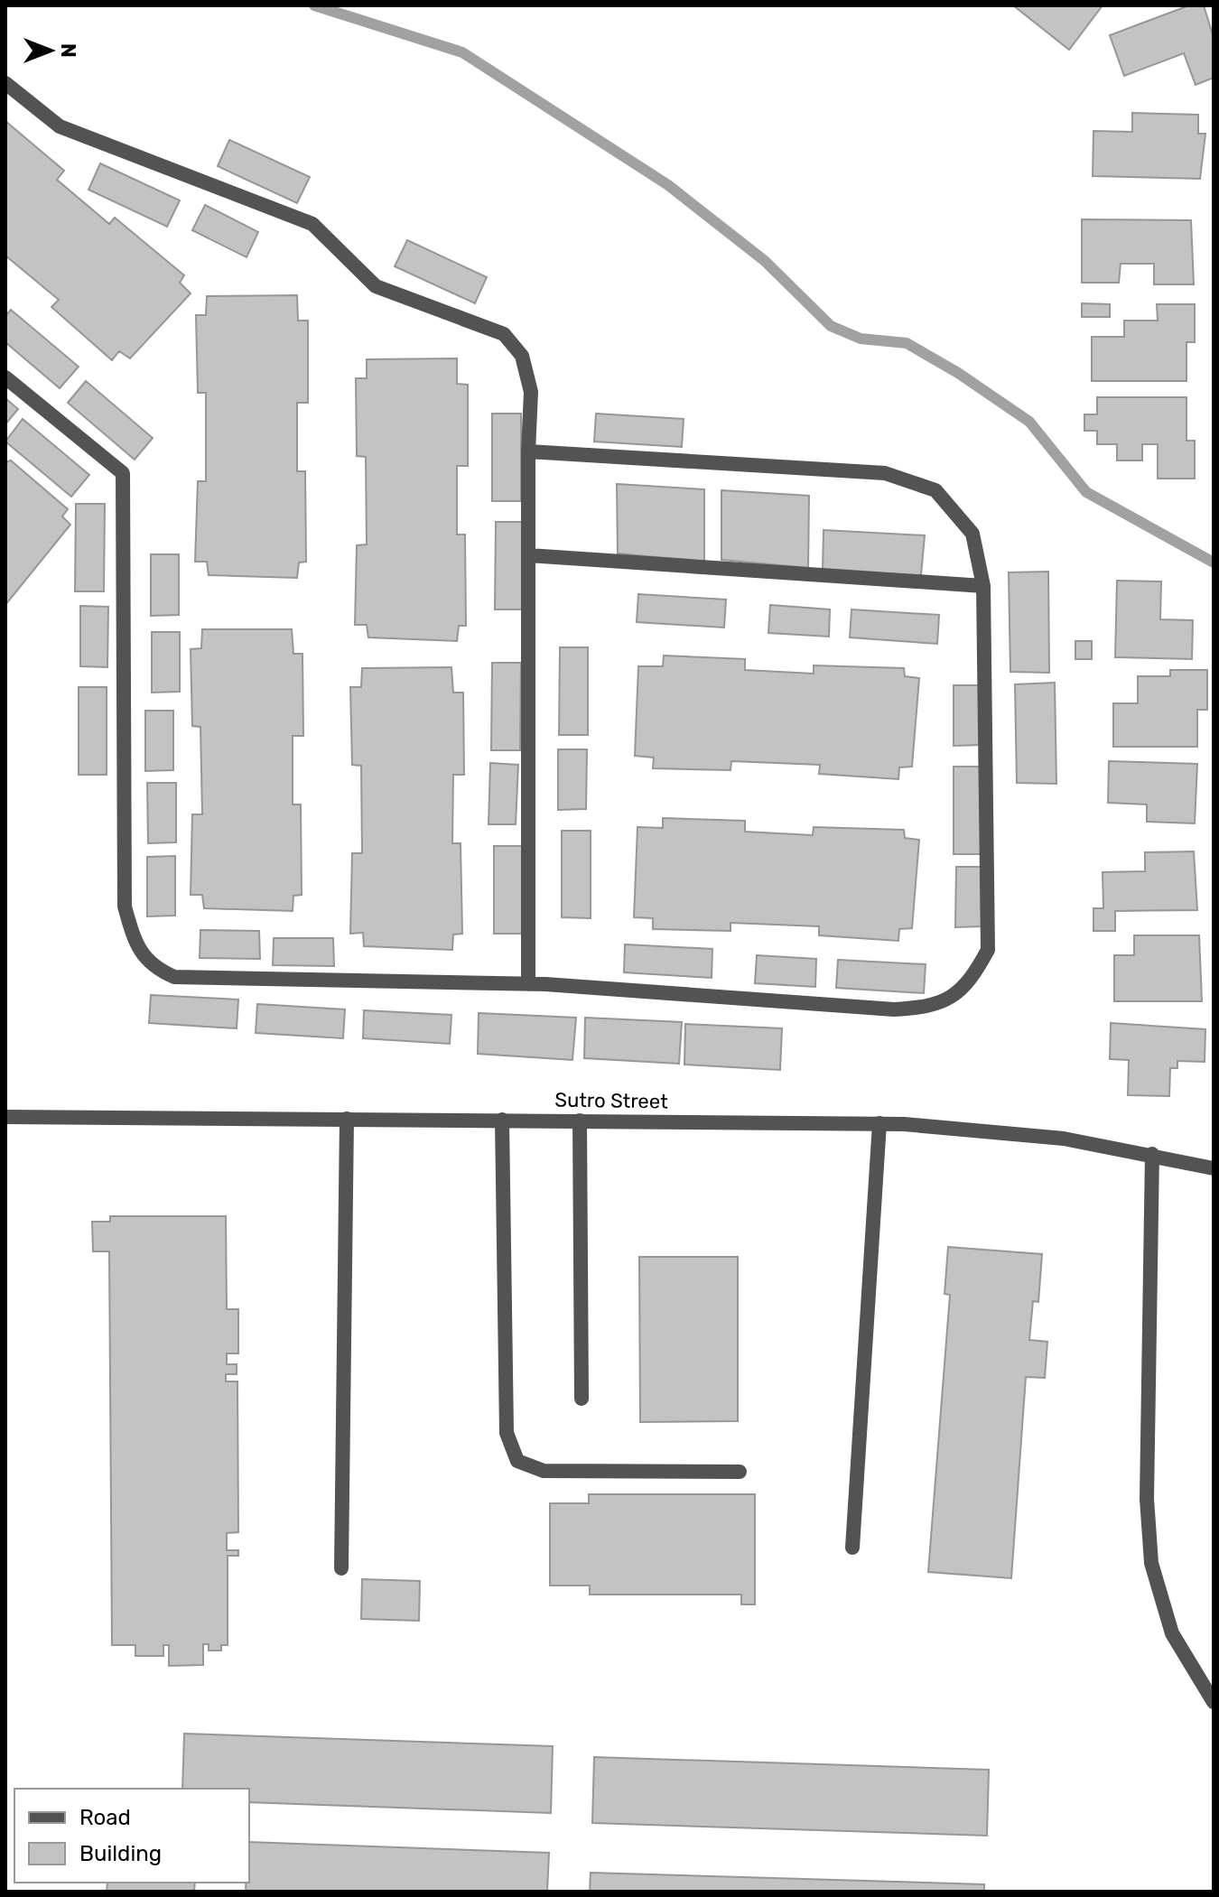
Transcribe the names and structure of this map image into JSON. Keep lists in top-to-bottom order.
{
  "streets": {
    "street": ["Sutro Street"]
  },
  "legend": ["Road", "Building"],
  "north": "right"
}
